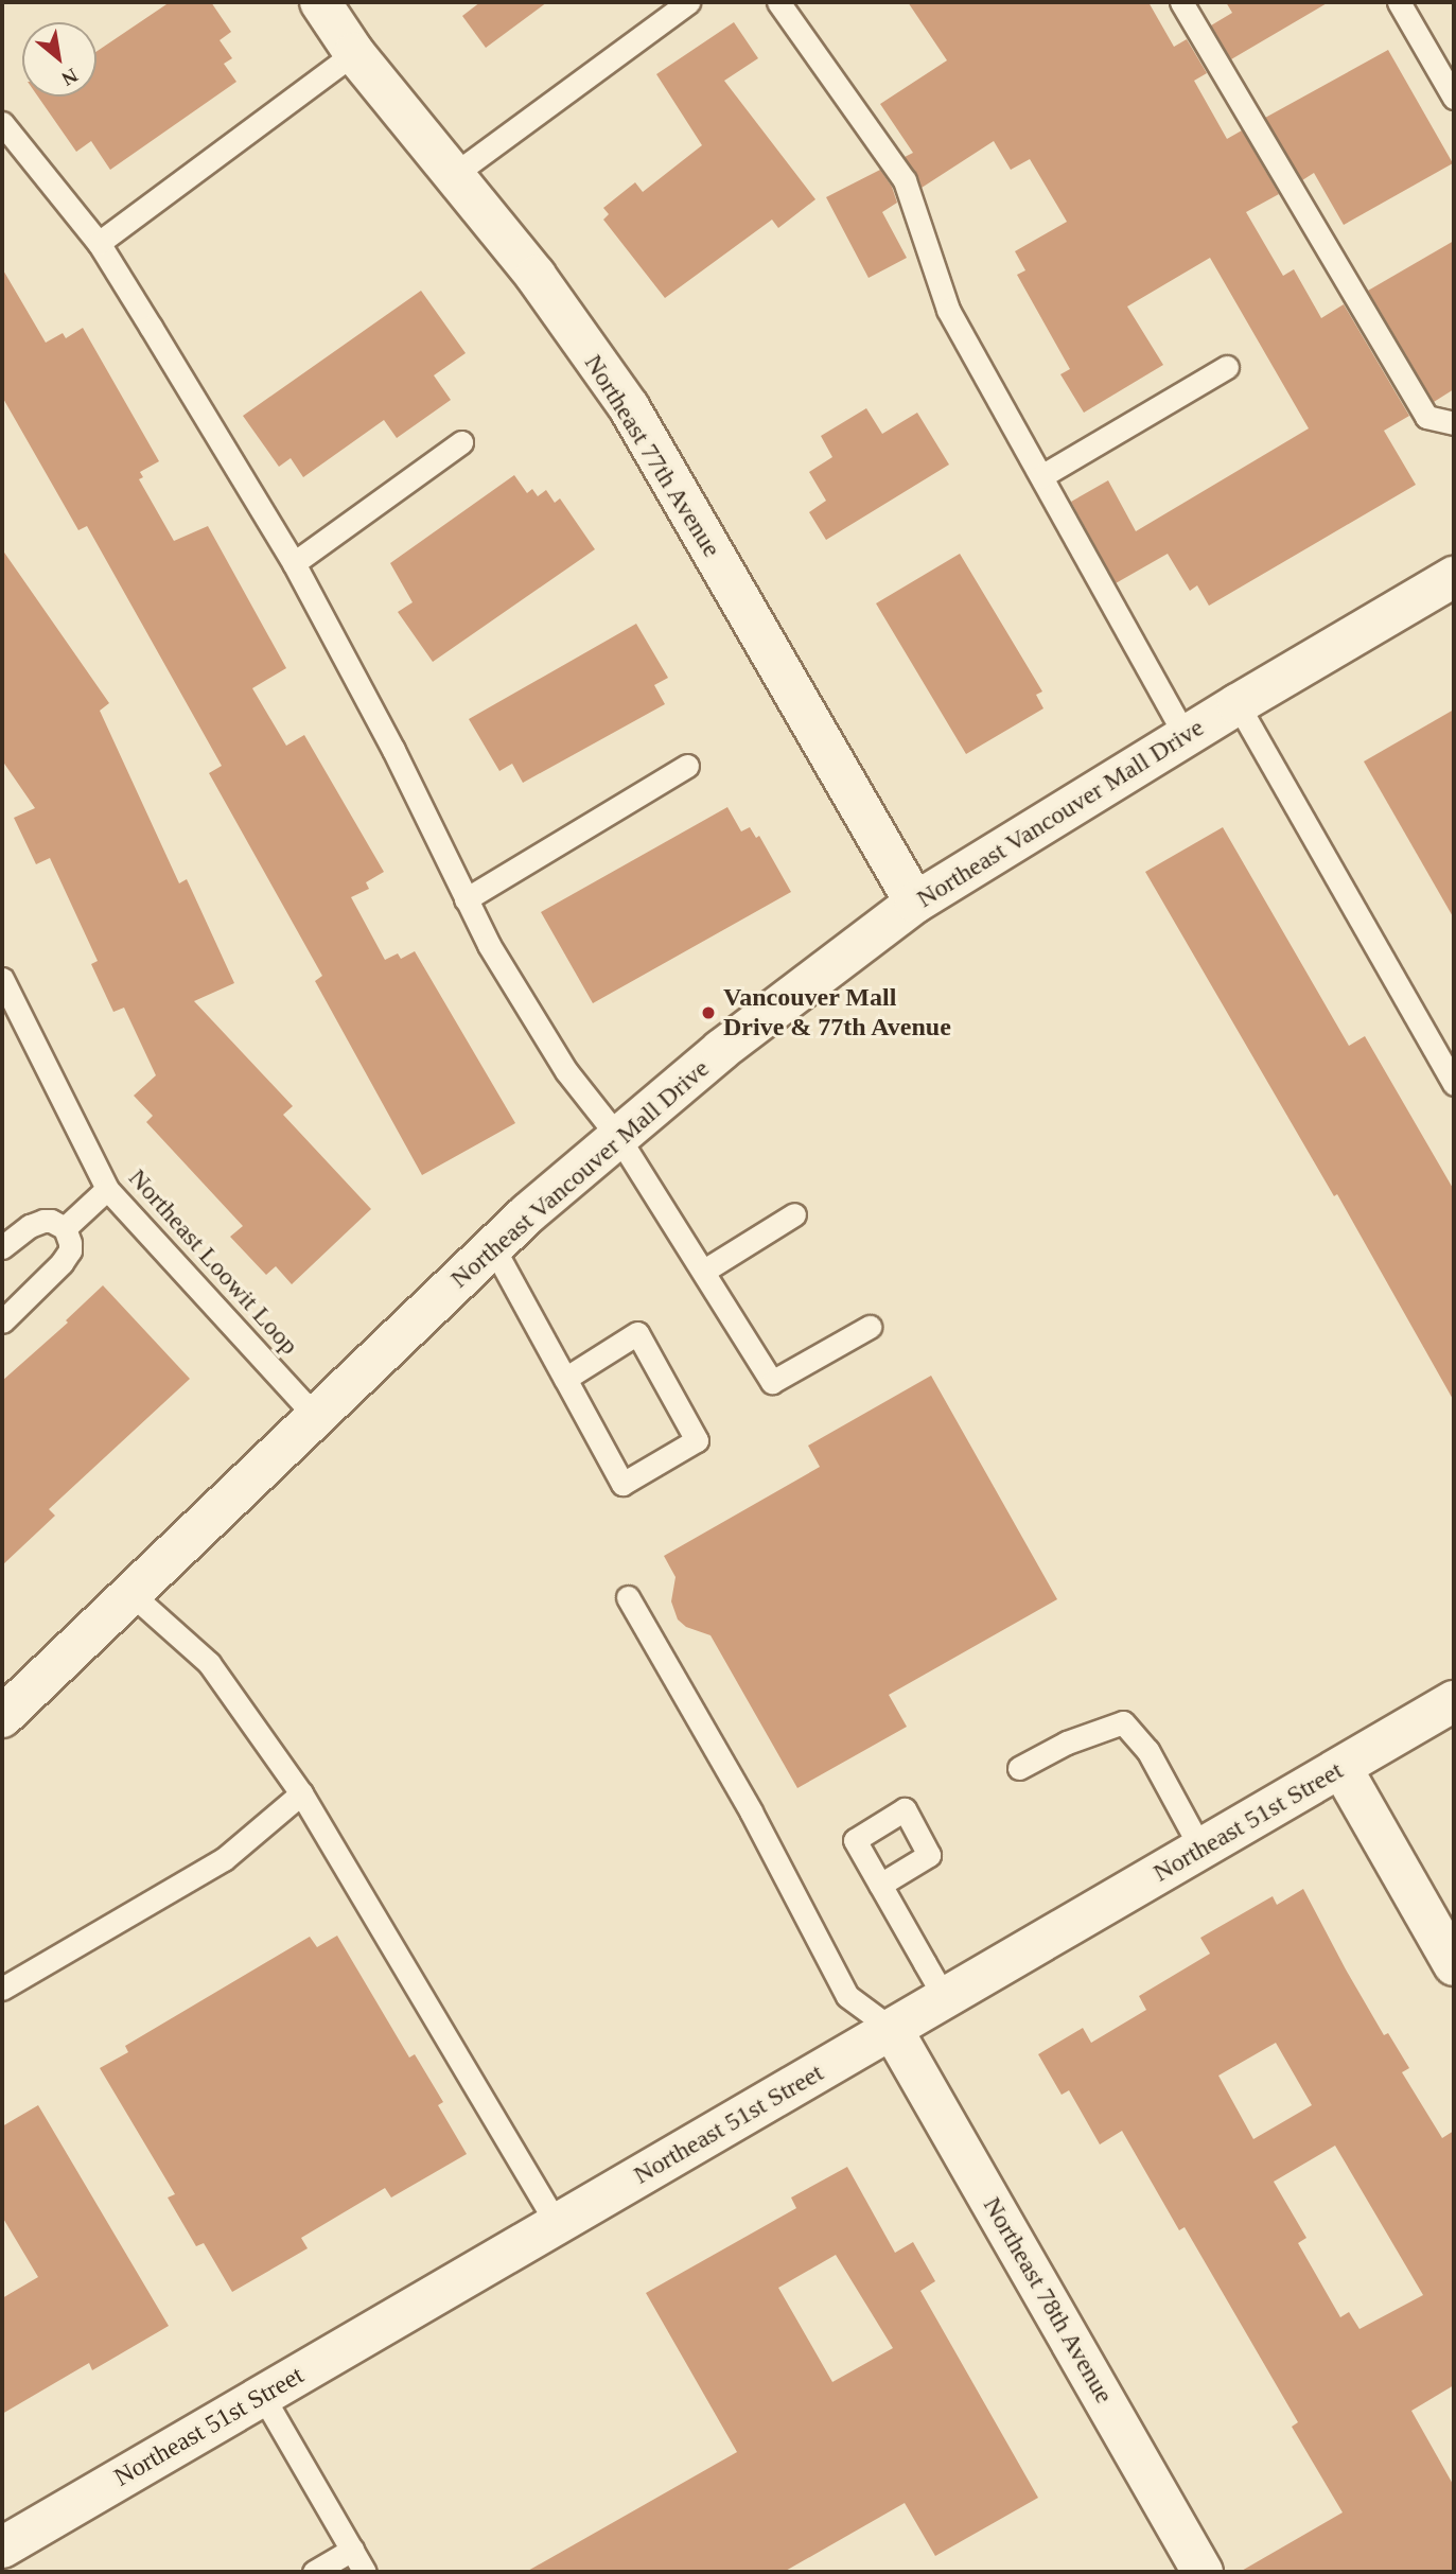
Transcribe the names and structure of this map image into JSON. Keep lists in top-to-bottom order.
{
  "streets": {
    "street": [
      "Northeast 77th Avenue",
      "Northeast Vancouver Mall Drive",
      "Northeast 51st Street",
      "Northeast 78th Avenue"
    ],
    "lane": ["Northeast Loowit Loop"]
  },
  "crossings": [
    ["Northeast 77th Avenue", "Northeast Vancouver Mall Drive"],
    ["Northeast Vancouver Mall Drive", "Northeast Loowit Loop"],
    ["Northeast 51st Street", "Northeast 78th Avenue"]
  ],
  "places": ["Vancouver Mall Drive & 77th Avenue"],
  "north": "bottom right"
}
